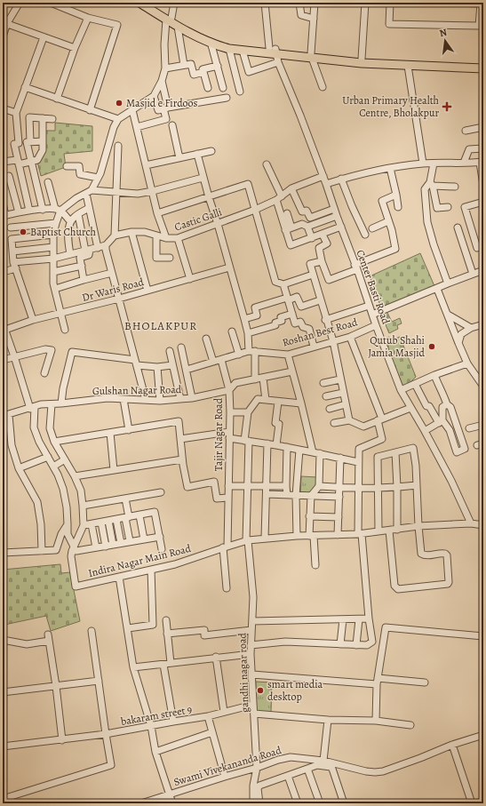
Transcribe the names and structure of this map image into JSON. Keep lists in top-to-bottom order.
{
  "streets": {
    "street": [
      "Castic Galli",
      "Center Basti Road",
      "Dr Waris Road",
      "Roshan Best Road",
      "Gulshan Nagar Road",
      "Tajir Nagar Road",
      "Indira Nagar Main Road",
      "gandhi nagar road",
      "bakaram street 9",
      "Swami Vivekananda Road"
    ]
  },
  "crossings": [
    ["Castic Galli", "Center Basti Road"],
    ["Center Basti Road", "Roshan Best Road"],
    ["Gulshan Nagar Road", "Tajir Nagar Road"],
    ["Tajir Nagar Road", "Indira Nagar Main Road"],
    ["Indira Nagar Main Road", "gandhi nagar road"],
    ["gandhi nagar road", "bakaram street 9"],
    ["gandhi nagar road", "Swami Vivekananda Road"]
  ],
  "districts": ["BHOLAKPUR"],
  "places": {
    "other": [
      "Masjid e Firdoos",
      "Baptist Church",
      "Qutub Shahi Jamia Masjid",
      "smart media desktop"
    ],
    "health": ["Urban Primary Health Centre, Bholakpur"]
  },
  "north": "top"
}
